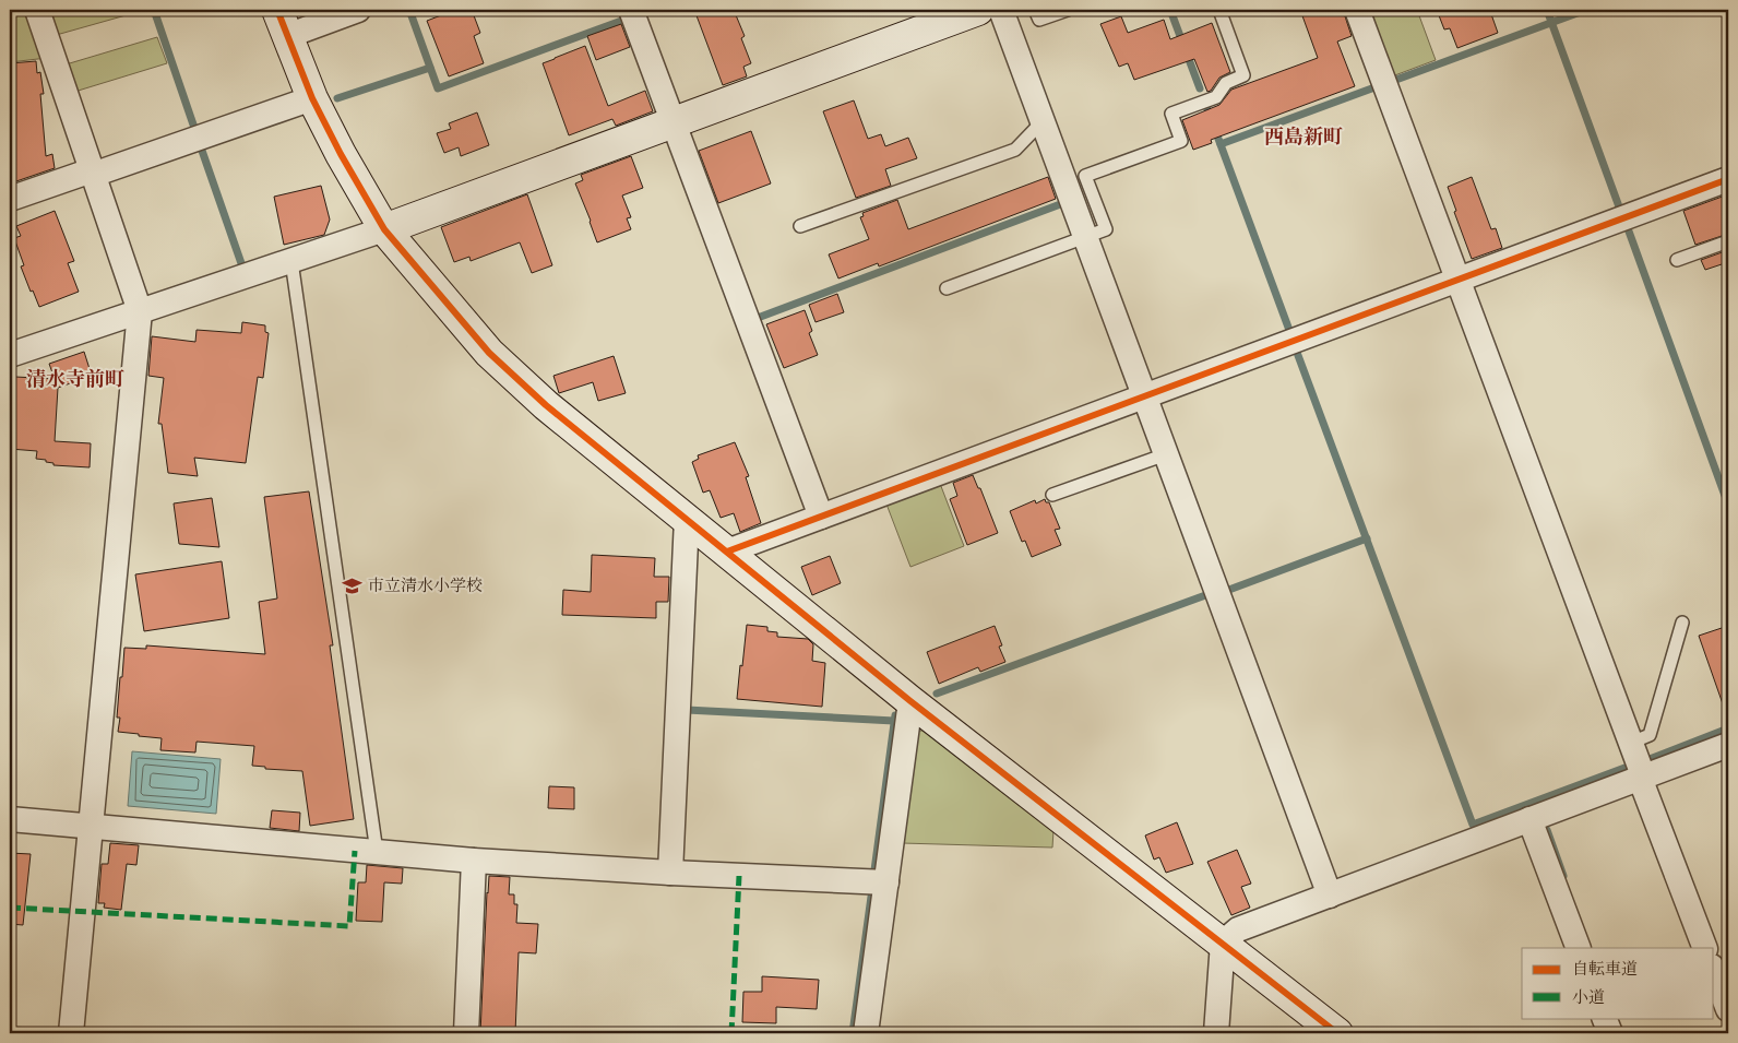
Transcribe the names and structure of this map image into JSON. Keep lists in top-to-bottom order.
{
  "districts": ["西島新町", "清水寺前町"],
  "places": {
    "school or university": ["市立清水小学校"]
  },
  "legend": ["自転車道", "小道"]
}
